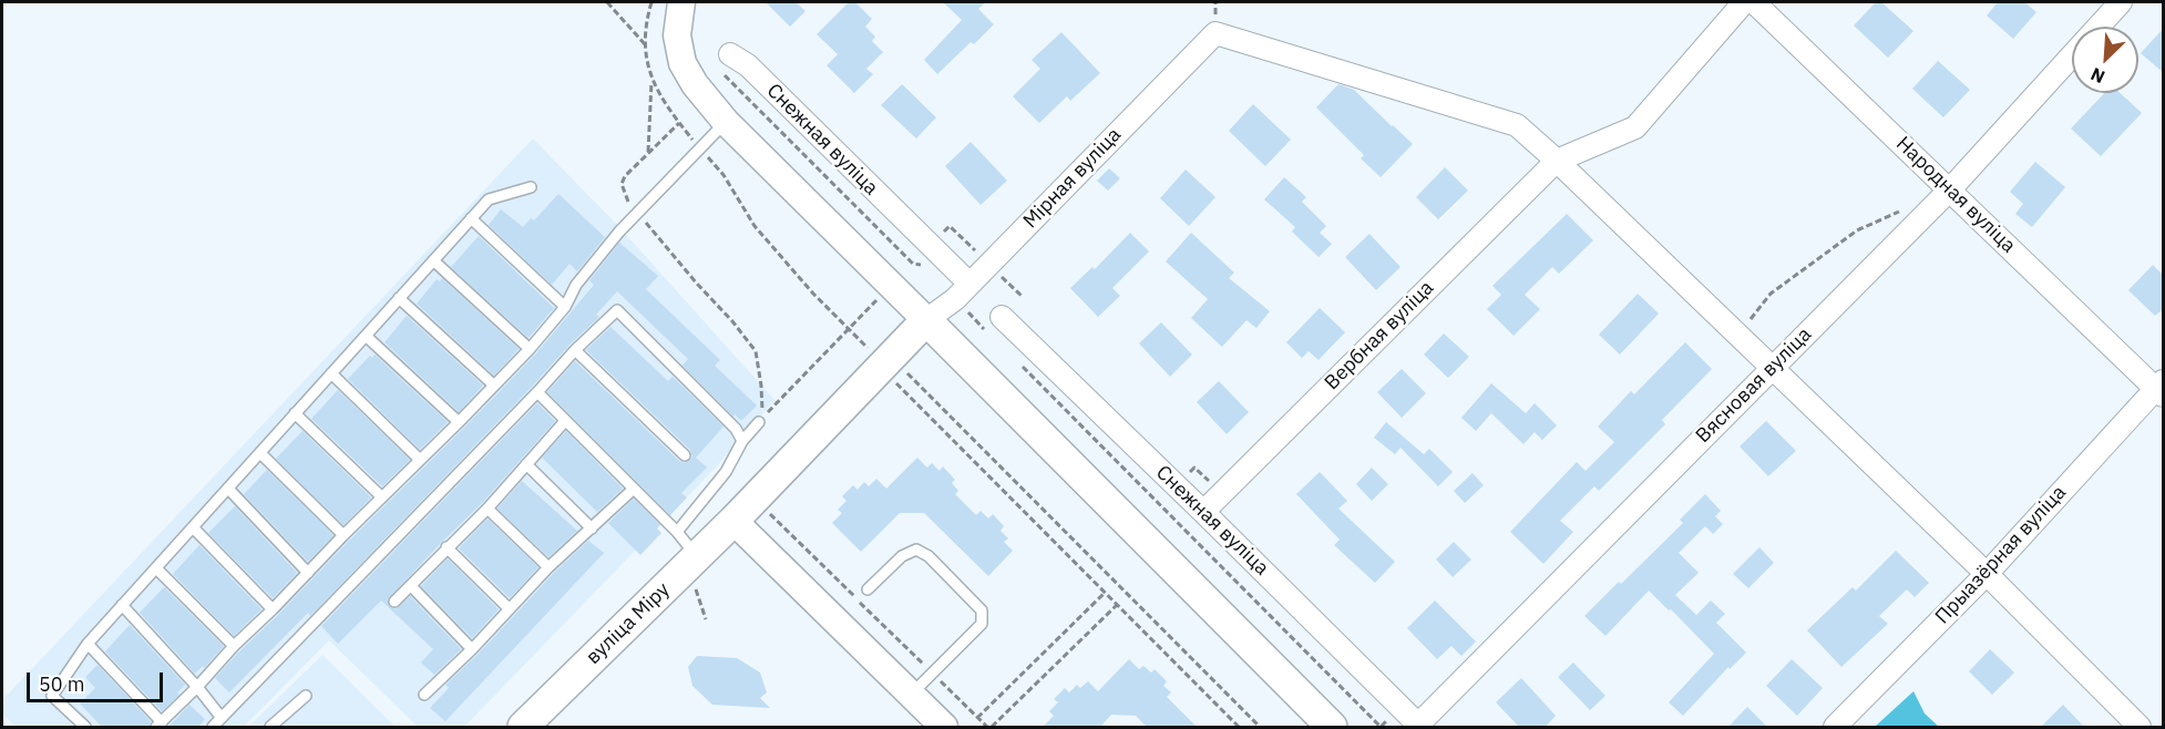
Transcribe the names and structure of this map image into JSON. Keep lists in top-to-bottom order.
{
  "streets": {
    "main road": ["вуліца Міру"],
    "street": [
      "Снежная вуліца",
      "Мірная вуліца",
      "Народная вуліца",
      "Вербная вуліца",
      "Вясновая вуліца",
      "Прыазёрная вуліца"
    ]
  },
  "crossings": [
    ["Снежная вуліца", "Мірная вуліца"],
    ["Снежная вуліца", "Вербная вуліца"],
    ["Снежная вуліца", "Вясновая вуліца"],
    ["Мірная вуліца", "Вербная вуліца"],
    ["Мірная вуліца", "вуліца Міру"],
    ["Народная вуліца", "Вясновая вуліца"],
    ["Народная вуліца", "Прыазёрная вуліца"]
  ],
  "scale_bar": "50 m",
  "north": "bottom left"
}
